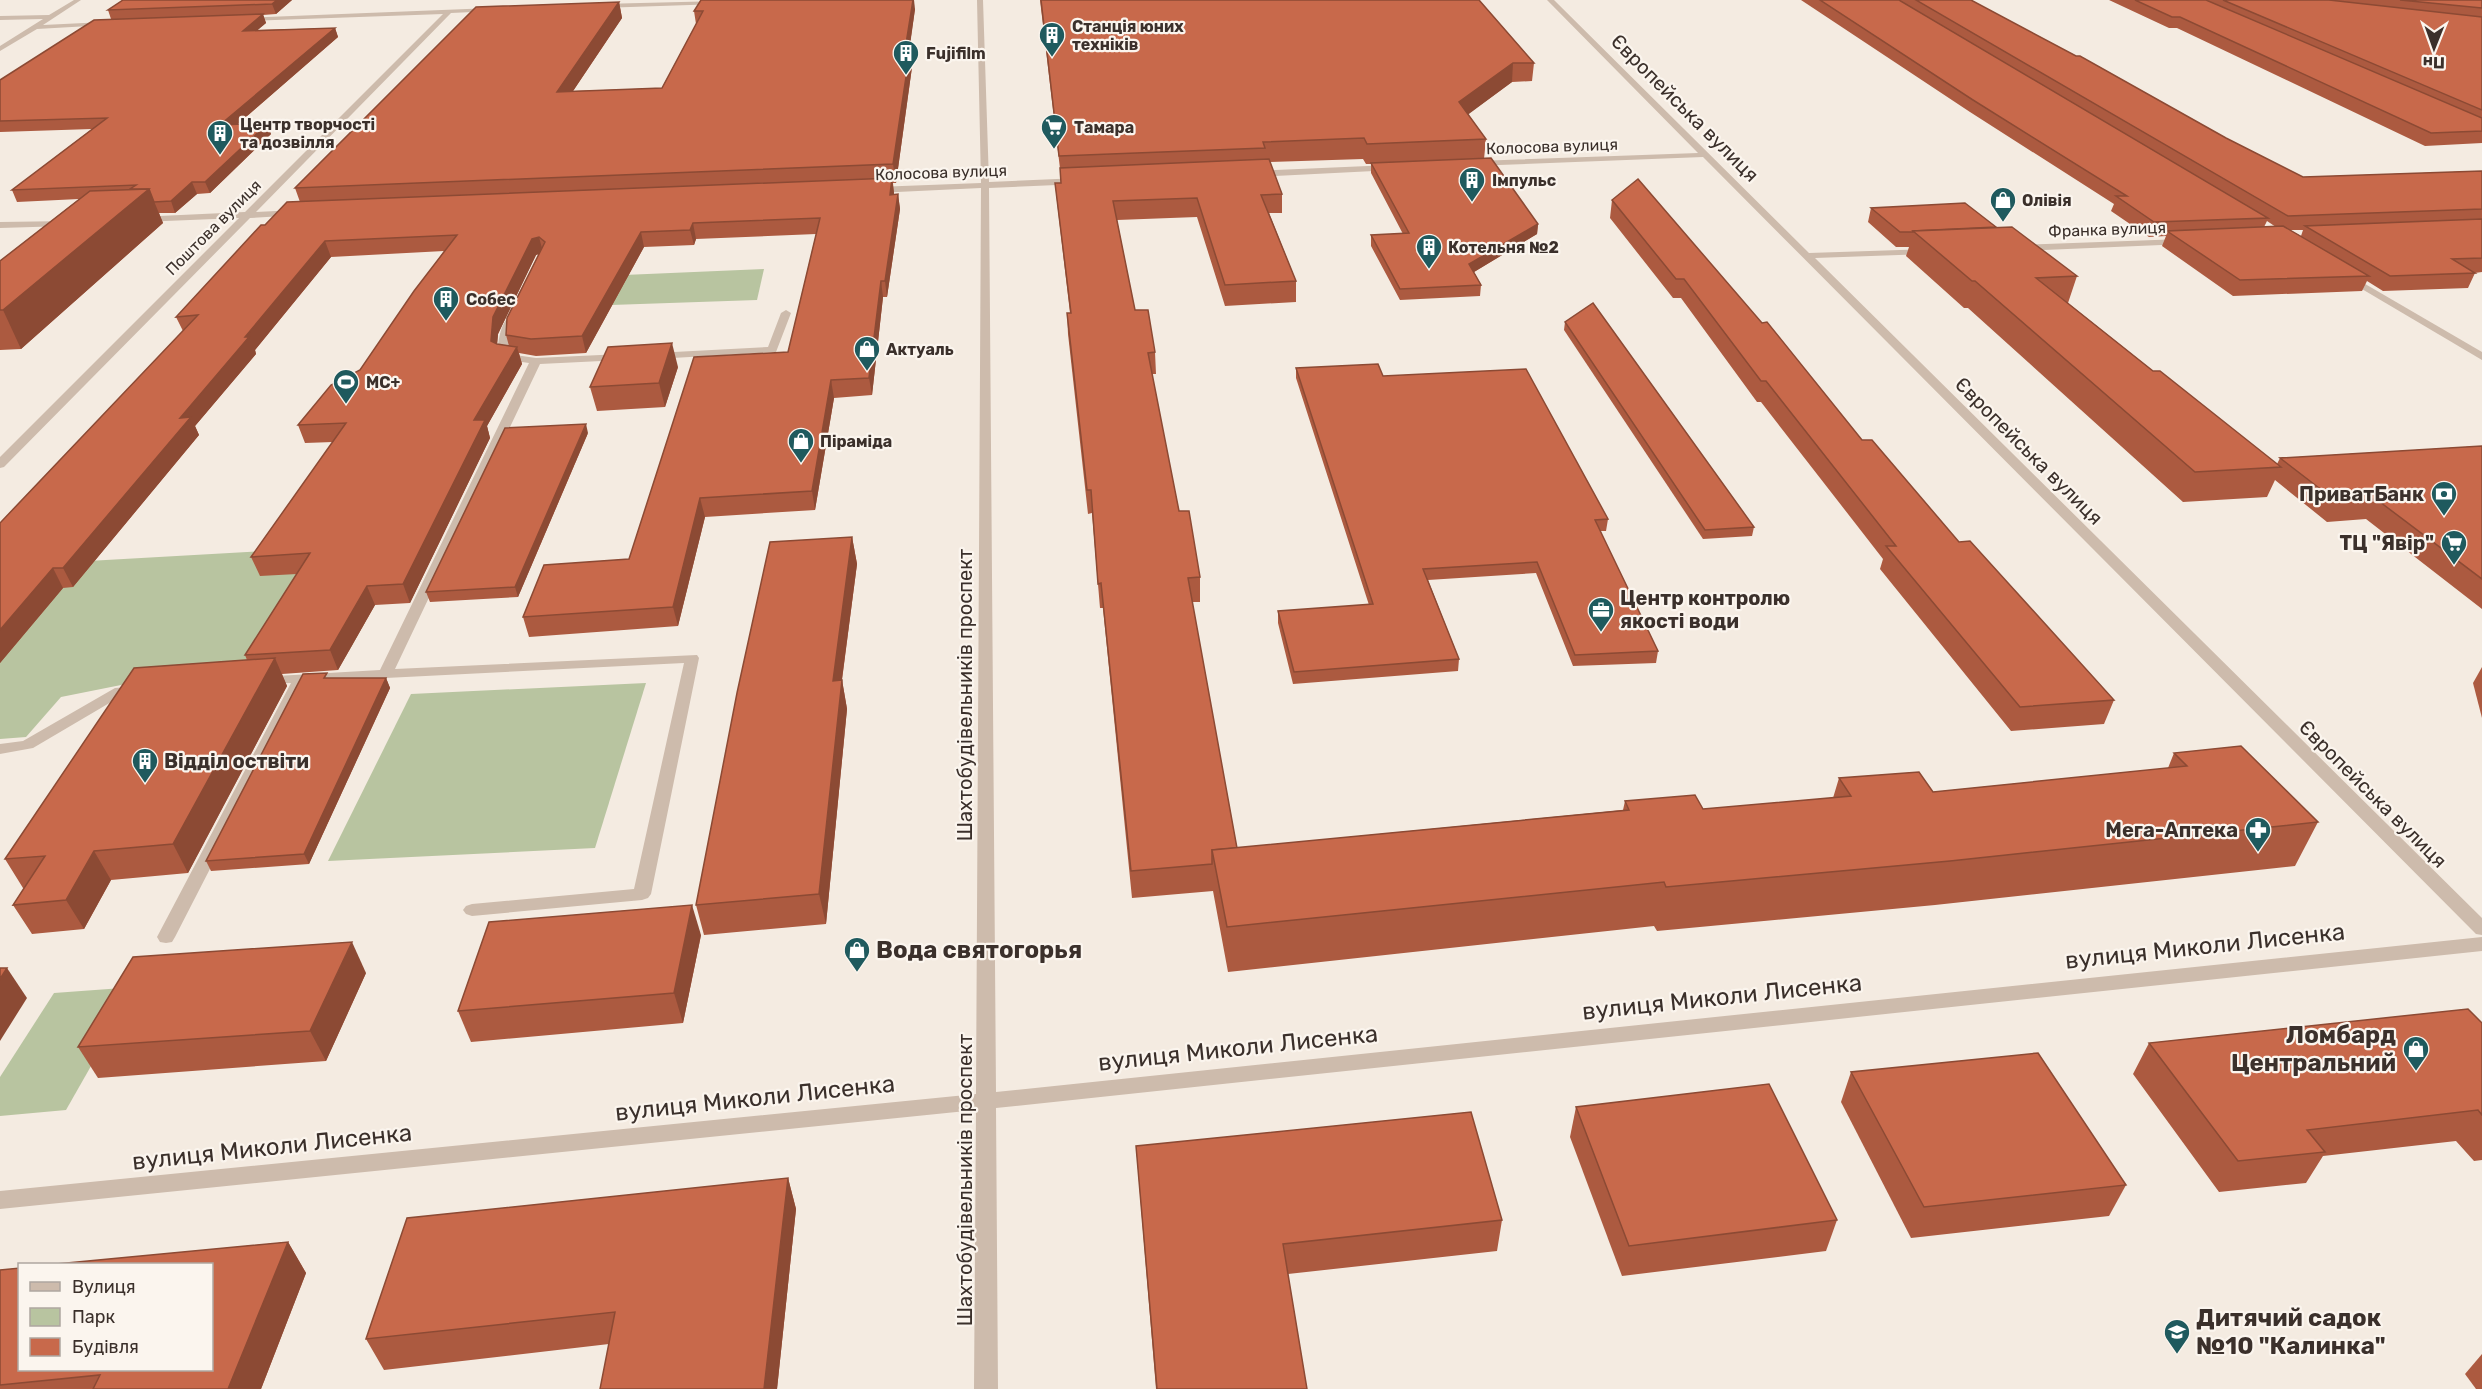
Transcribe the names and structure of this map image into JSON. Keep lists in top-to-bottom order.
{
  "streets": {
    "street": [
      "Європейська вулиця",
      "Колосова вулиця",
      "Поштова вулиця",
      "Франка вулиця",
      "Шахтобудівельників проспект",
      "вулиця Миколи Лисенка"
    ]
  },
  "crossings": [
    ["Європейська вулиця", "Колосова вулиця"],
    ["Колосова вулиця", "Шахтобудівельників проспект"],
    ["Шахтобудівельників проспект", "вулиця Миколи Лисенка"]
  ],
  "places": {
    "building": [
      "Станція юних техніків",
      "Fujifilm",
      "Центр творчості та дозвілля",
      "Імпульс",
      "Котельня №2",
      "Собес",
      "Відділ оствіти"
    ],
    "supermarket": ["Тамара", "ТЦ \"Явір\""],
    "shop": [
      "Олівія",
      "Актуаль",
      "Піраміда",
      "Вода святогорья",
      "Ломбард Центральний"
    ],
    "sports": ["МС+"],
    "bank": ["ПриватБанк"],
    "office": ["Центр контролю якості води"],
    "pharmacy": ["Мега-Аптека"],
    "school or university": ["Дитячий садок №10 \"Калинка\""]
  },
  "legend": ["Вулиця", "Парк", "Будівля"],
  "north": "bottom"
}
